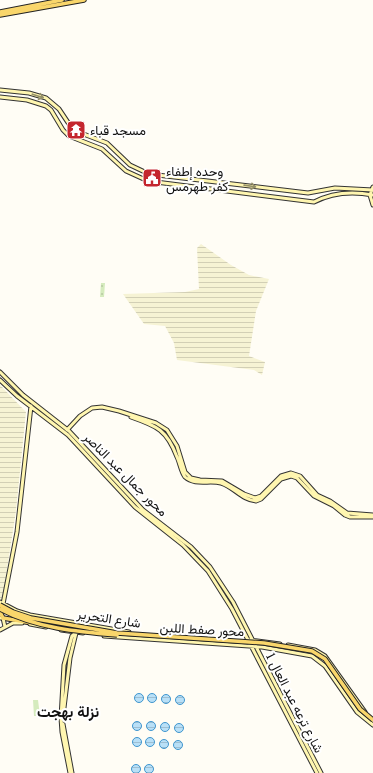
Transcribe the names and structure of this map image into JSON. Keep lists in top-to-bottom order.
{
  "streets": {
    "main road": ["محور صفط اللبن"],
    "street": ["محور جمال عبد الناصر", "شارع التحرير", "شارع ترعه عبد العال 1"]
  },
  "crossings": [
    ["محور جمال عبد الناصر", "شارع التحرير"],
    ["محور جمال عبد الناصر", "شارع ترعه عبد العال 1"],
    ["شارع التحرير", "محور صفط اللبن"],
    ["شارع التحرير", "شارع ترعه عبد العال 1"]
  ],
  "districts": ["نزلة بهجت"],
  "places": {
    "temple": ["مسجد قباء"],
    "public building": ["وحده إطفاء كفر طهرمس"]
  }
}
